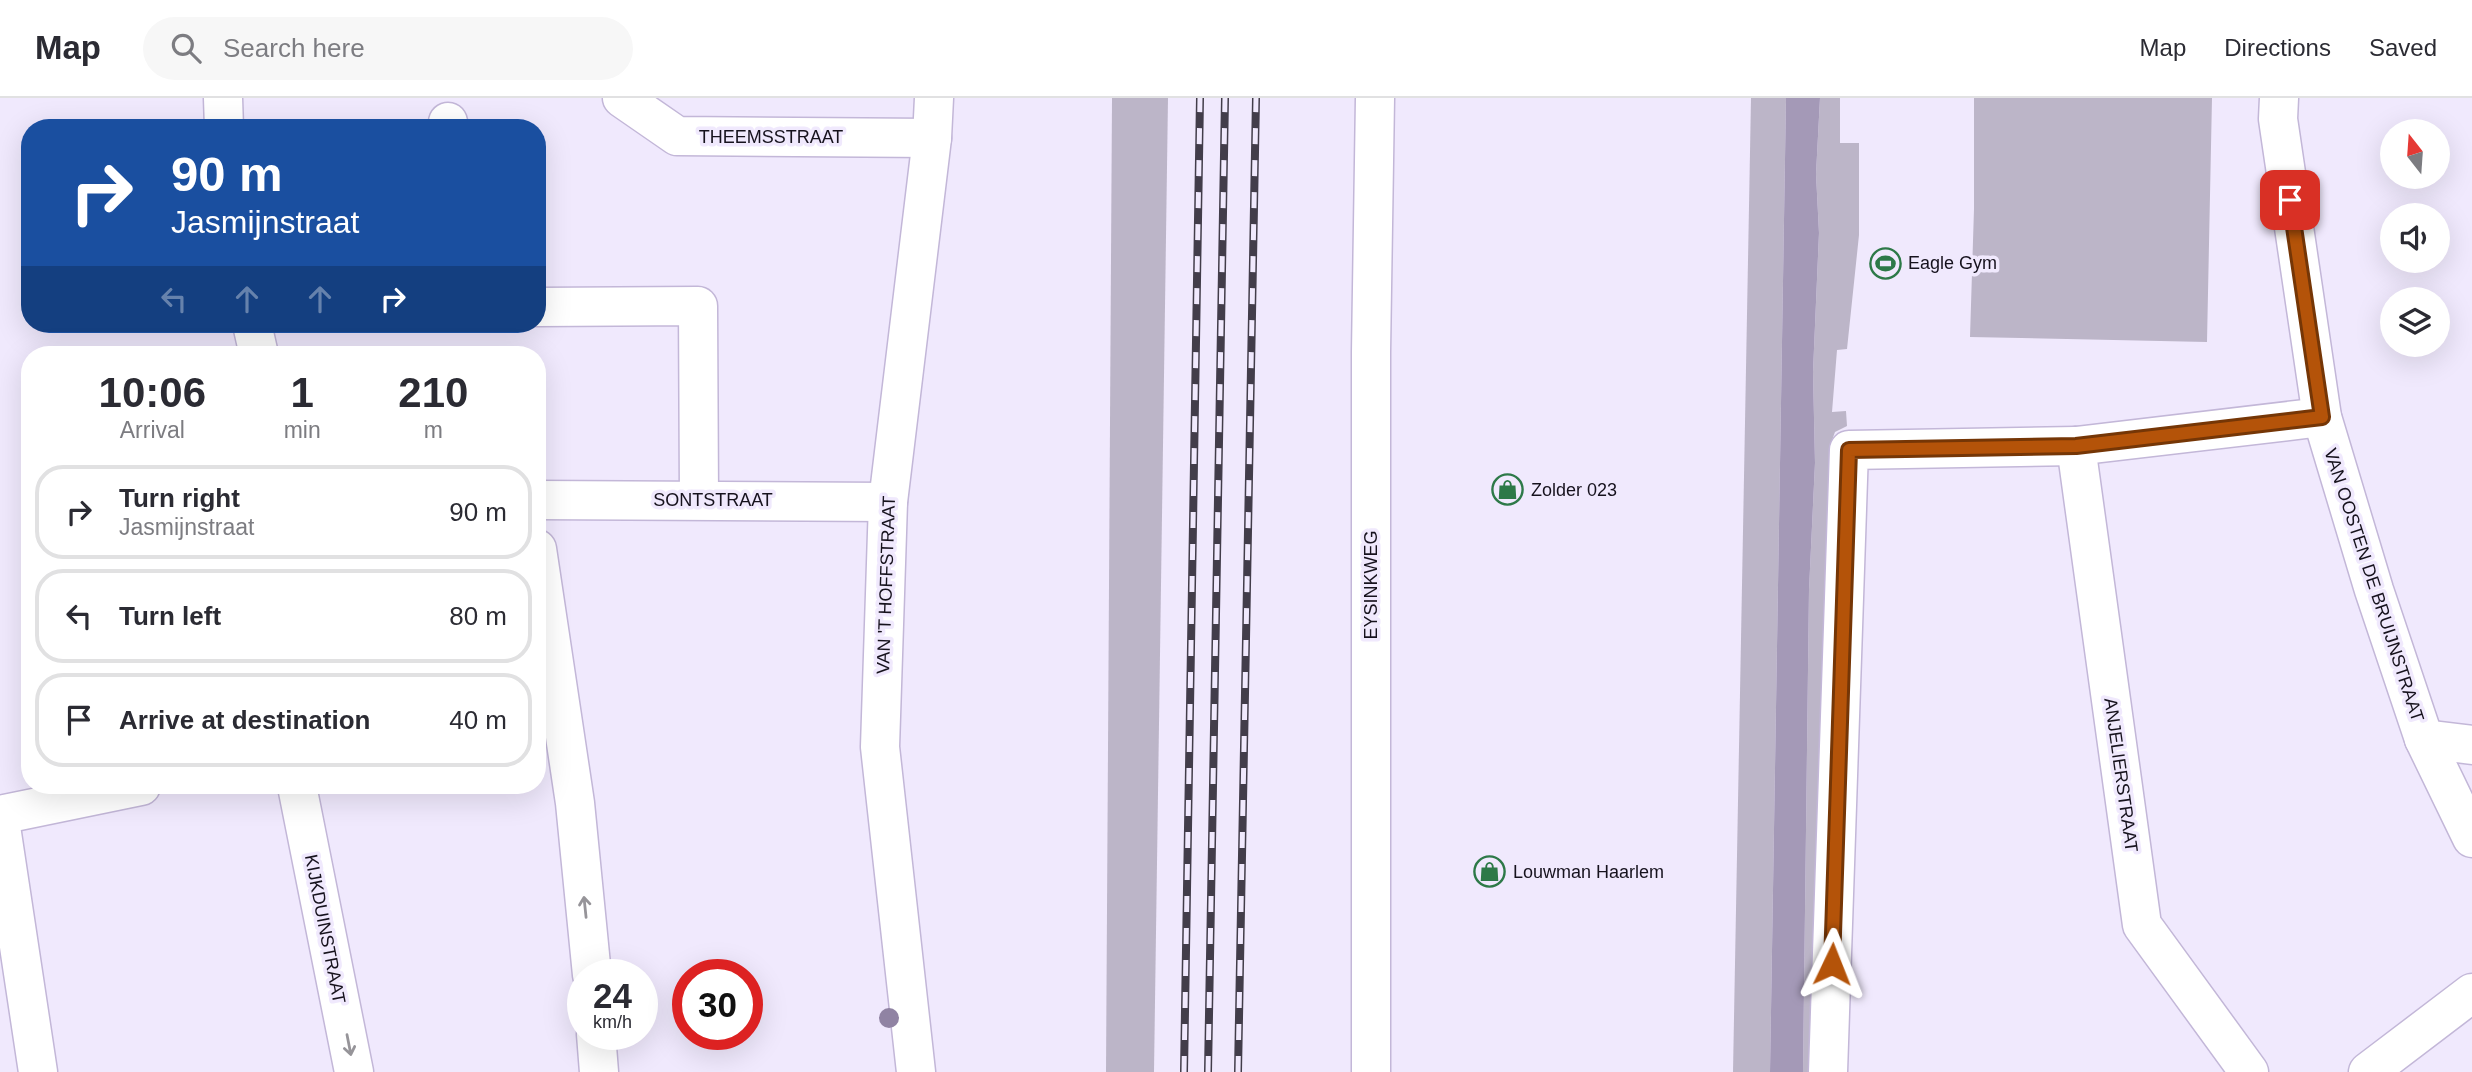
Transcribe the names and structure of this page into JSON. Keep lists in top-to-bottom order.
{
  "streets": {
    "street": [
      "THEEMSSTRAAT",
      "SONTSTRAAT",
      "VAN 'T HOFFSTRAAT",
      "EYSINKWEG",
      "VAN OOSTEN DE BRUIJNSTRAAT",
      "ANJELIERSTRAAT",
      "KIJKDUINSTRAAT"
    ]
  },
  "crossings": [
    ["THEEMSSTRAAT", "VAN 'T HOFFSTRAAT"],
    ["SONTSTRAAT", "VAN 'T HOFFSTRAAT"]
  ],
  "places": {
    "sports": ["Eagle Gym"],
    "shop": ["Zolder 023", "Louwman Haarlem"]
  },
  "north": "top",
  "page": {
    "header": "Map",
    "search": "Search here",
    "nav": ["Map", "Directions", "Saved"],
    "turn": ["90 m", "Jasmijnstraat"],
    "eta": [
      "10:06",
      "Arrival",
      "1",
      "min",
      "210",
      "m"
    ],
    "list": [
      {
        "name": "Turn right",
        "note": "Jasmijnstraat",
        "value": "90 m"
      },
      {
        "name": "Turn left",
        "value": "80 m"
      },
      {
        "name": "Arrive at destination",
        "value": "40 m"
      }
    ],
    "speed": "24 km/h",
    "limit": "30"
  }
}
